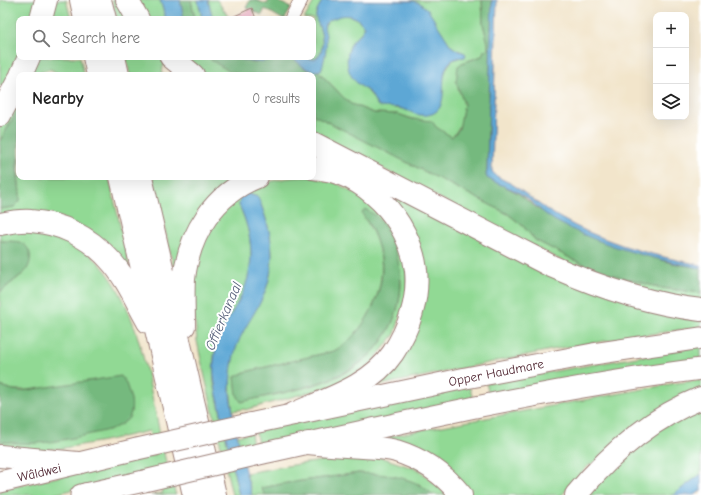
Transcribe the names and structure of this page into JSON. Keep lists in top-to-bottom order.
{
  "streets": {
    "highway": ["Opper Haudmare", "Wâldwei"]
  },
  "crossings": [
    ["Opper Haudmare", "Wâldwei"]
  ],
  "water": ["Offierkanaal"],
  "page": {
    "map_buttons": ["+", "−"],
    "search": "Search here",
    "heading": ["Nearby", "0 results"]
  }
}
